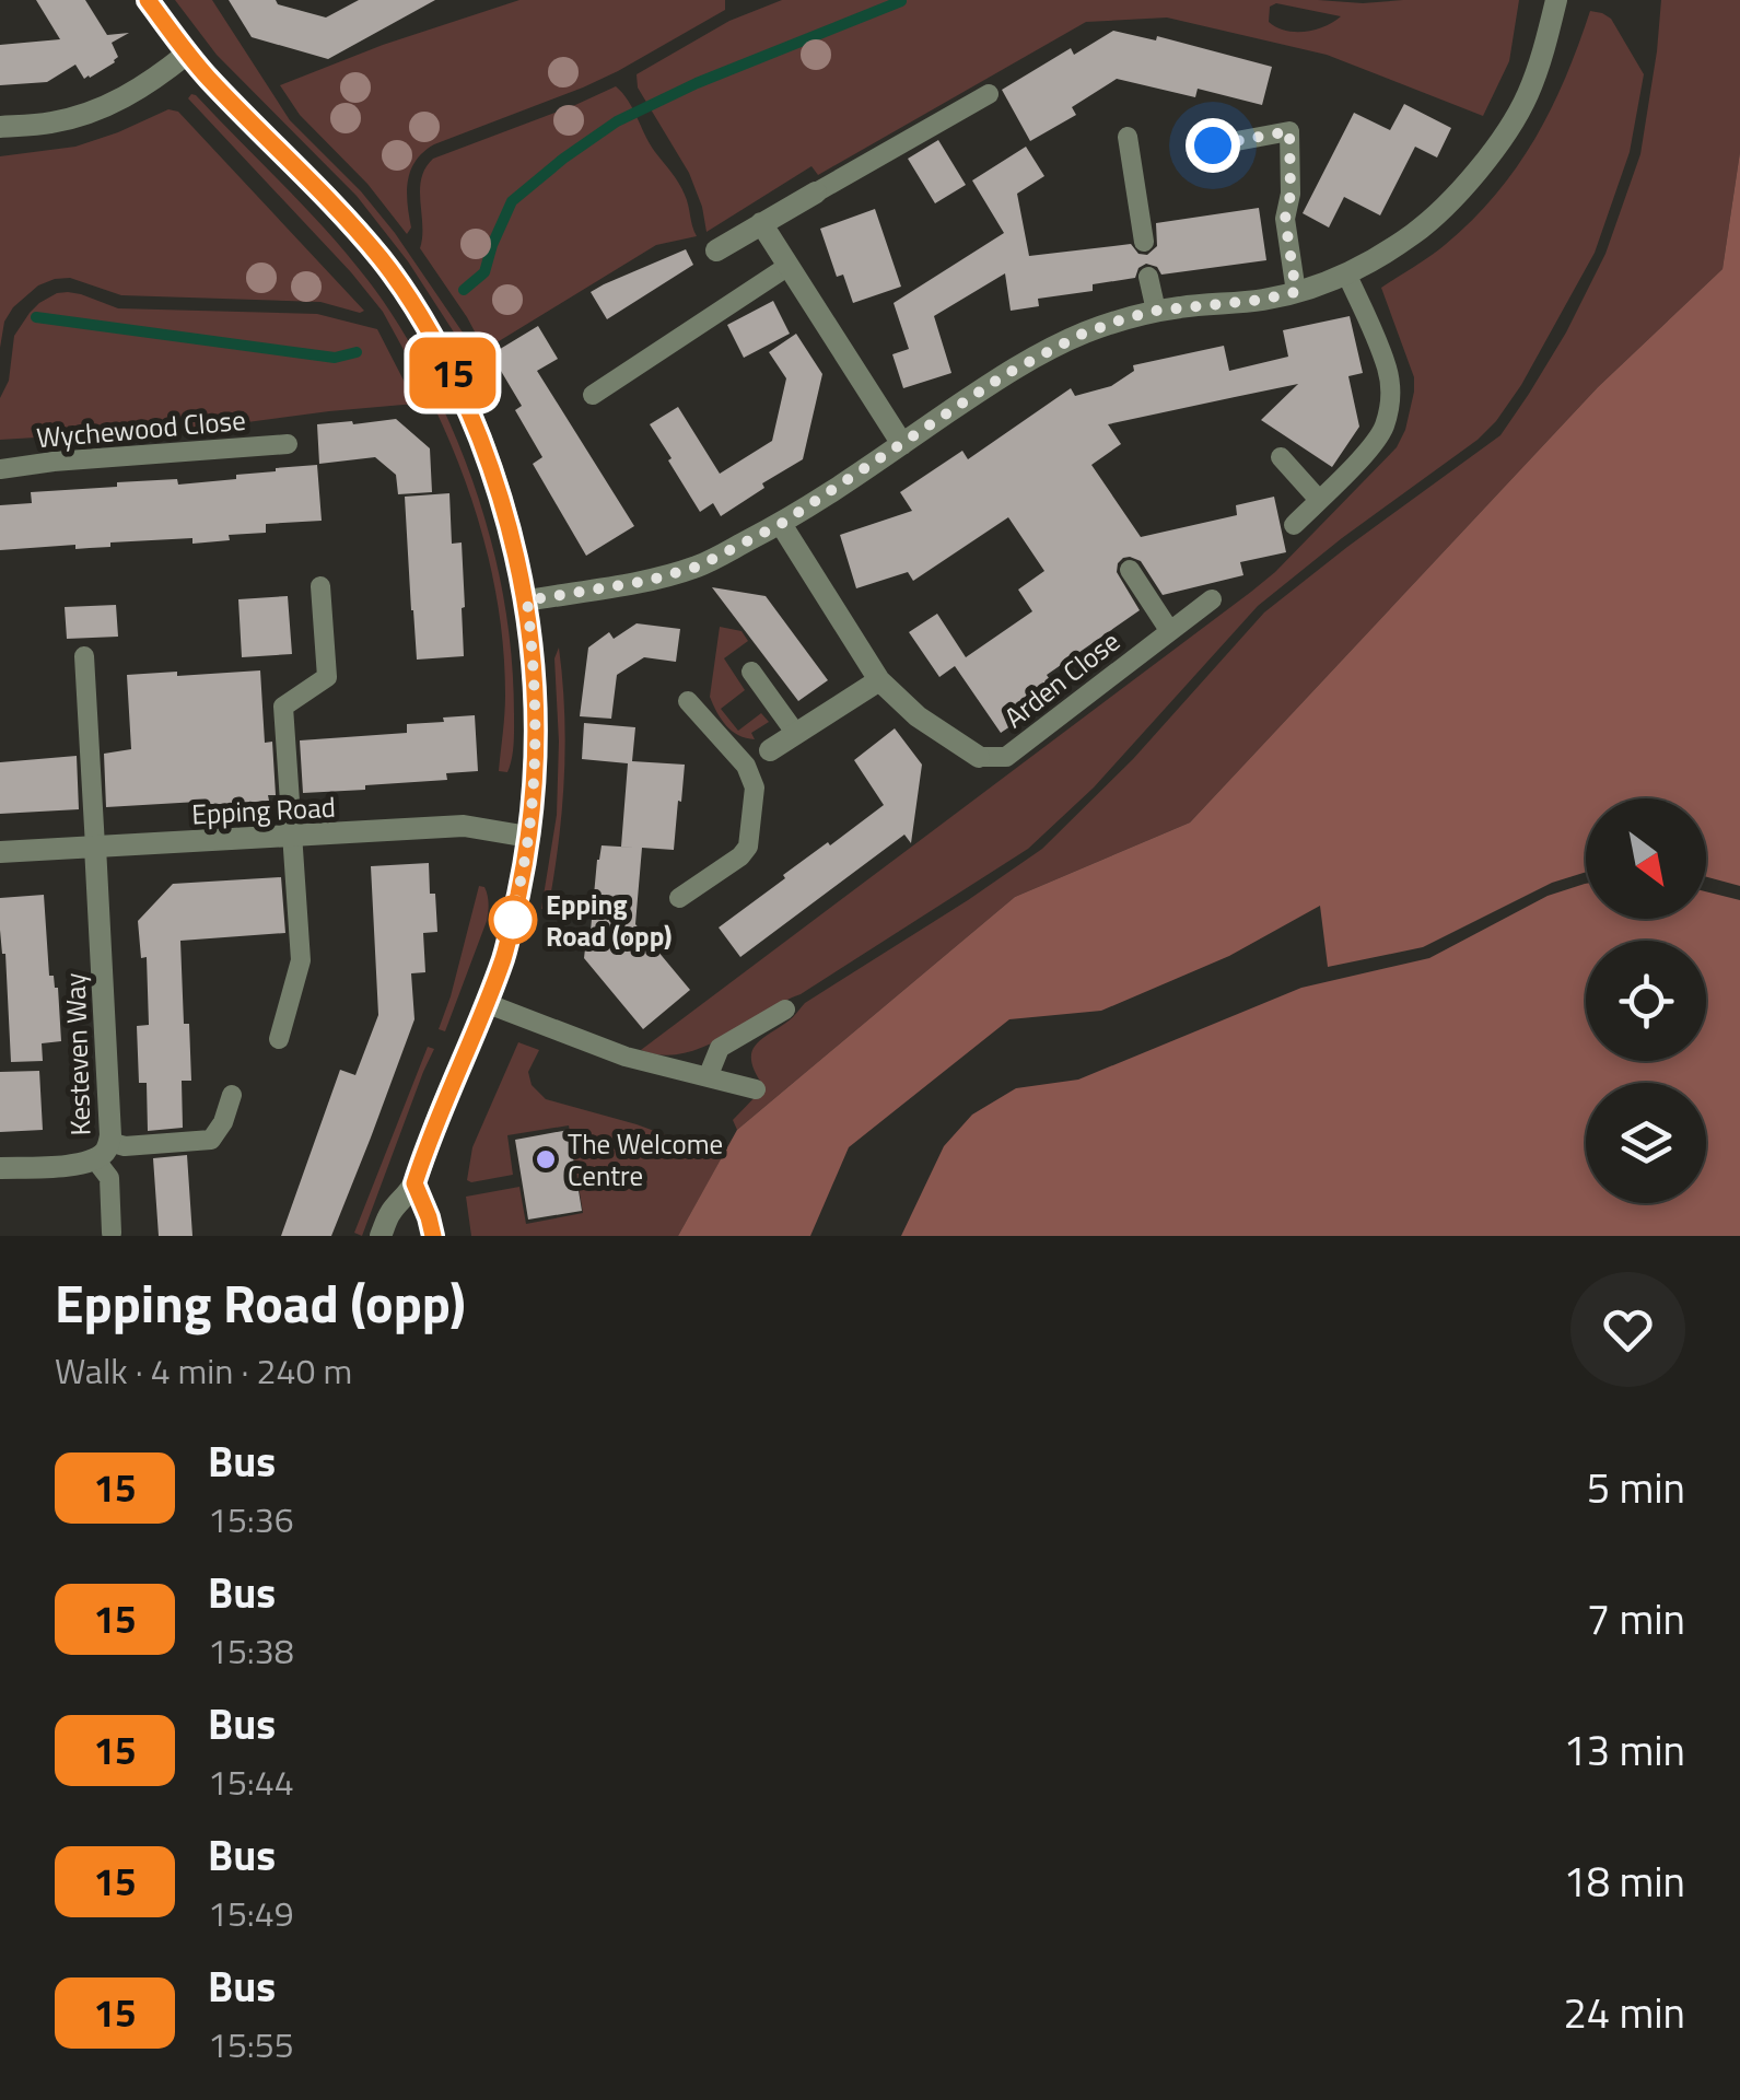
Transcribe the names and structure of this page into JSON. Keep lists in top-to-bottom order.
{
  "streets": {
    "street": ["Arden Close", "Epping Road", "Kesteven Way"],
    "lane": ["Wychewood Close"]
  },
  "crossings": [
    ["Epping Road", "Kesteven Way"]
  ],
  "places": ["Epping Road (opp)", "The Welcome Centre"],
  "lines": ["bus line 15"],
  "north": "bottom right",
  "page": {
    "on_map": "15",
    "heading": ["Epping Road (opp)", "Walk · 4 min · 240 m"],
    "list": [
      {
        "mark": "15",
        "name": "Bus",
        "note": "15:36",
        "value": "5 min"
      },
      {
        "mark": "15",
        "name": "Bus",
        "note": "15:38",
        "value": "7 min"
      },
      {
        "mark": "15",
        "name": "Bus",
        "note": "15:44",
        "value": "13 min"
      },
      {
        "mark": "15",
        "name": "Bus",
        "note": "15:49",
        "value": "18 min"
      },
      {
        "mark": "15",
        "name": "Bus",
        "note": "15:55",
        "value": "24 min"
      }
    ]
  }
}
